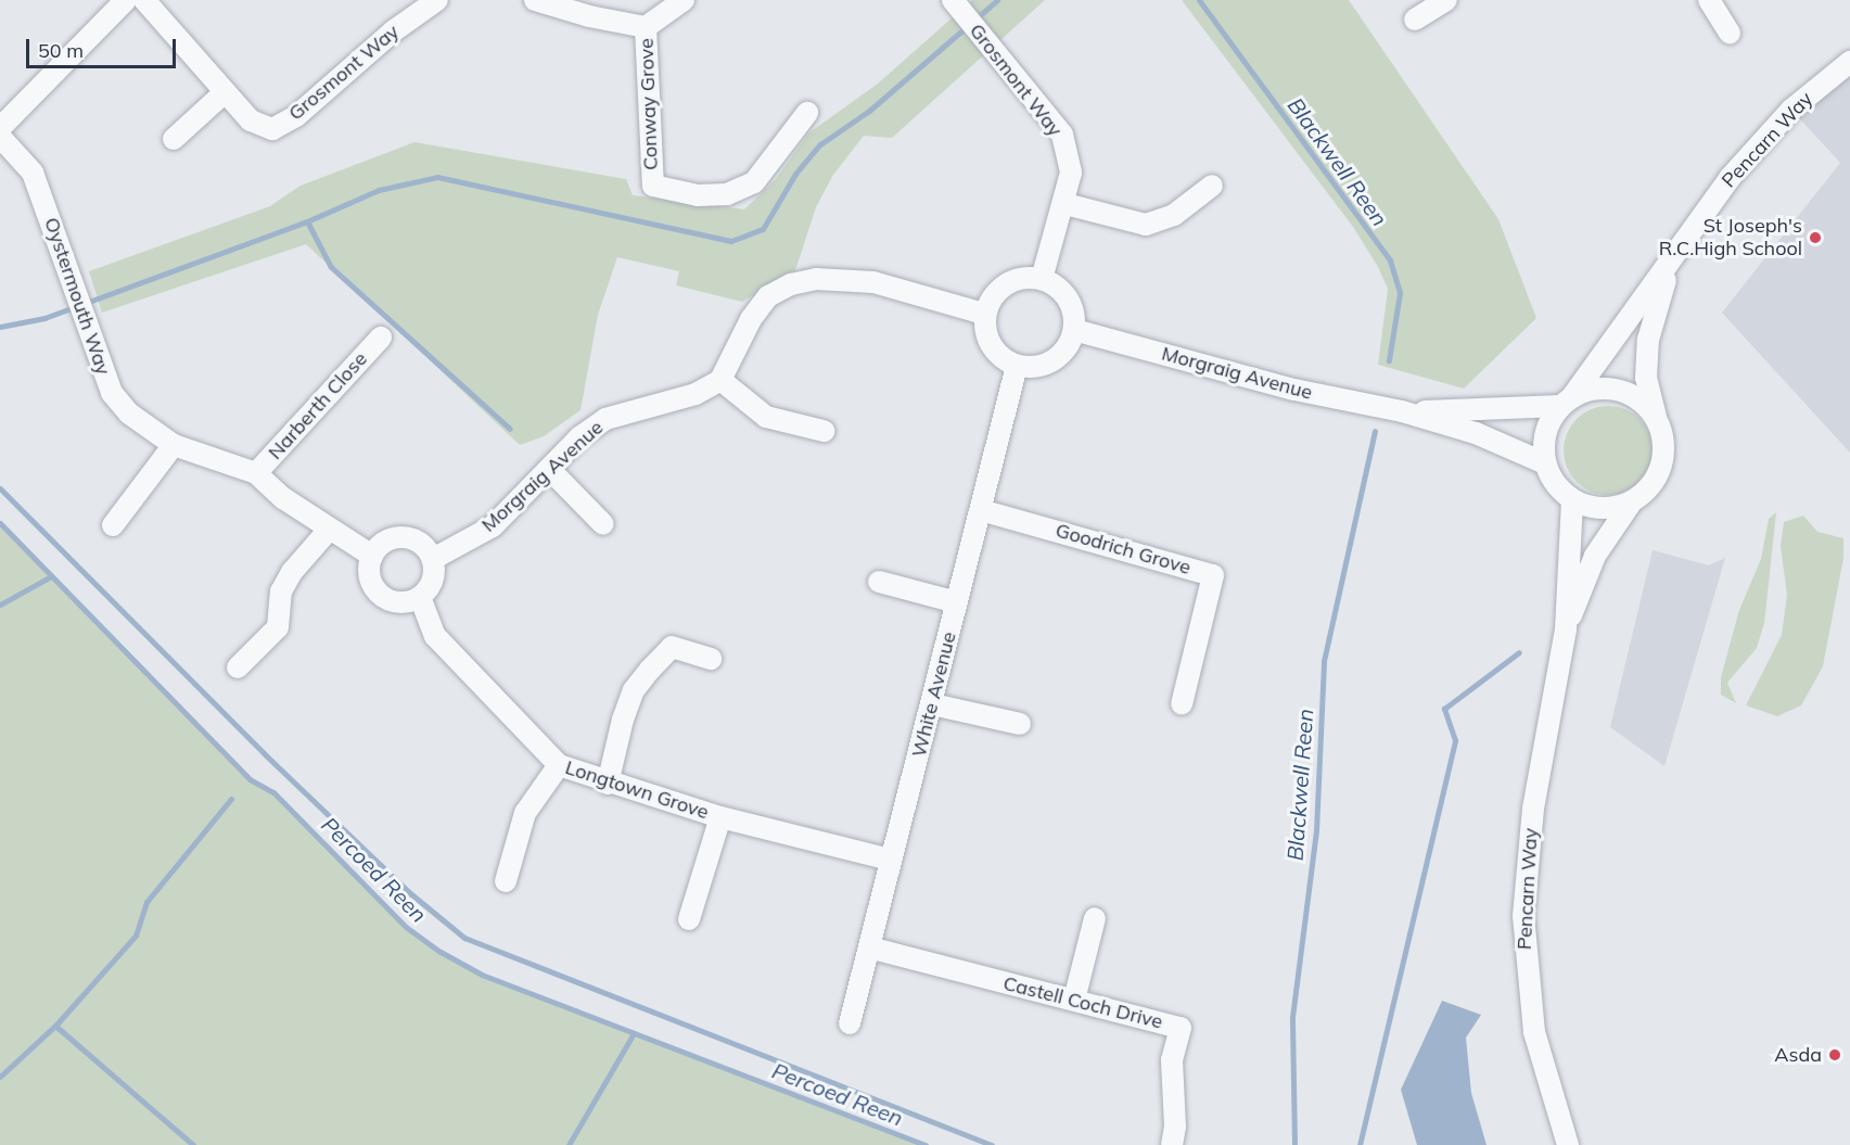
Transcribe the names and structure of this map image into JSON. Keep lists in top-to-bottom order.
{
  "streets": {
    "street": [
      "Grosmont Way",
      "Conway Grove",
      "Pencarn Way",
      "Oystermouth Way",
      "Morgraig Avenue",
      "Narberth Close",
      "Goodrich Grove",
      "White Avenue",
      "Longtown Grove",
      "Castell Coch Drive"
    ]
  },
  "crossings": [
    ["Grosmont Way", "Morgraig Avenue"],
    ["Grosmont Way", "White Avenue"],
    ["Pencarn Way", "Morgraig Avenue"],
    ["Oystermouth Way", "Morgraig Avenue"],
    ["Oystermouth Way", "Narberth Close"],
    ["Oystermouth Way", "Longtown Grove"],
    ["Morgraig Avenue", "White Avenue"],
    ["Morgraig Avenue", "Longtown Grove"],
    ["Goodrich Grove", "White Avenue"],
    ["White Avenue", "Longtown Grove"],
    ["White Avenue", "Castell Coch Drive"]
  ],
  "water": ["Blackwell Reen", "Percoed Reen"],
  "places": ["St Joseph's R.C.High School", "Asda"],
  "scale_bar": "50 m"
}
